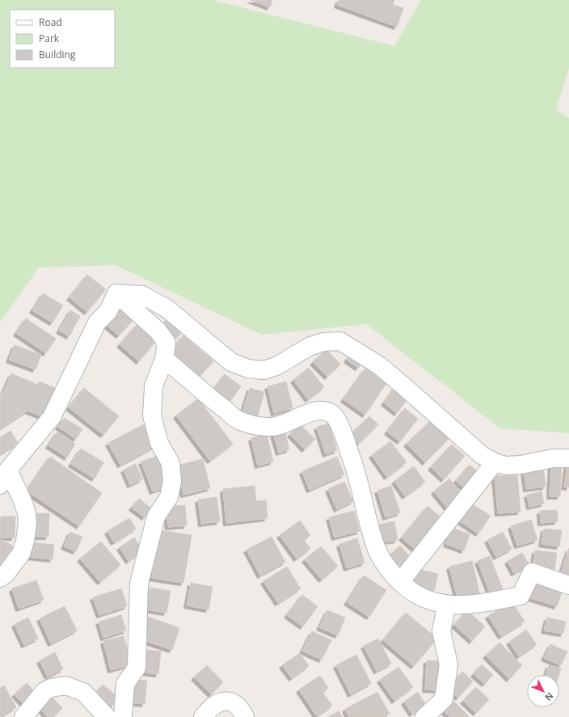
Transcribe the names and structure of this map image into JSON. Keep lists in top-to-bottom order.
{
  "legend": ["Road", "Park", "Building"],
  "north": "bottom right"
}
